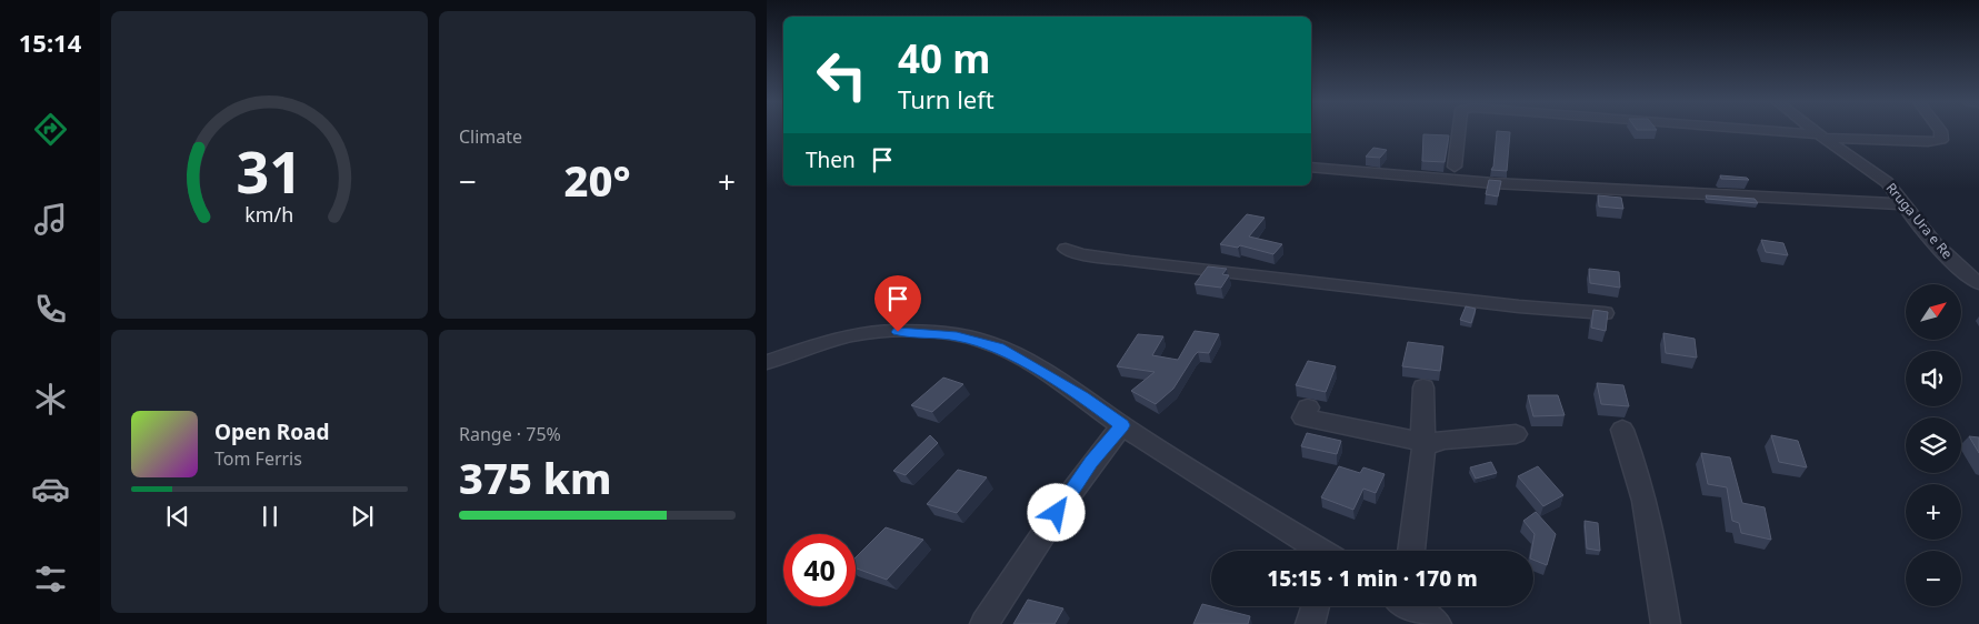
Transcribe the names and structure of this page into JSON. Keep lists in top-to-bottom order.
{
  "streets": {
    "street": ["Rruga Ura e Re"]
  },
  "north": "top right",
  "page": {
    "tabs": "15:14",
    "tile": [
      "Climate",
      ["Range · 75%", "375 km"]
    ],
    "turn": ["40 m", "Turn left"],
    "then": "Then",
    "heat": ["−", "20°", "+"],
    "map_buttons": ["+", "−"],
    "song": ["Open Road", "Tom Ferris"],
    "limit": "40",
    "trip": "15:15 · 1 min · 170 m",
    "gauge": ["31", "km/h"]
  }
}
